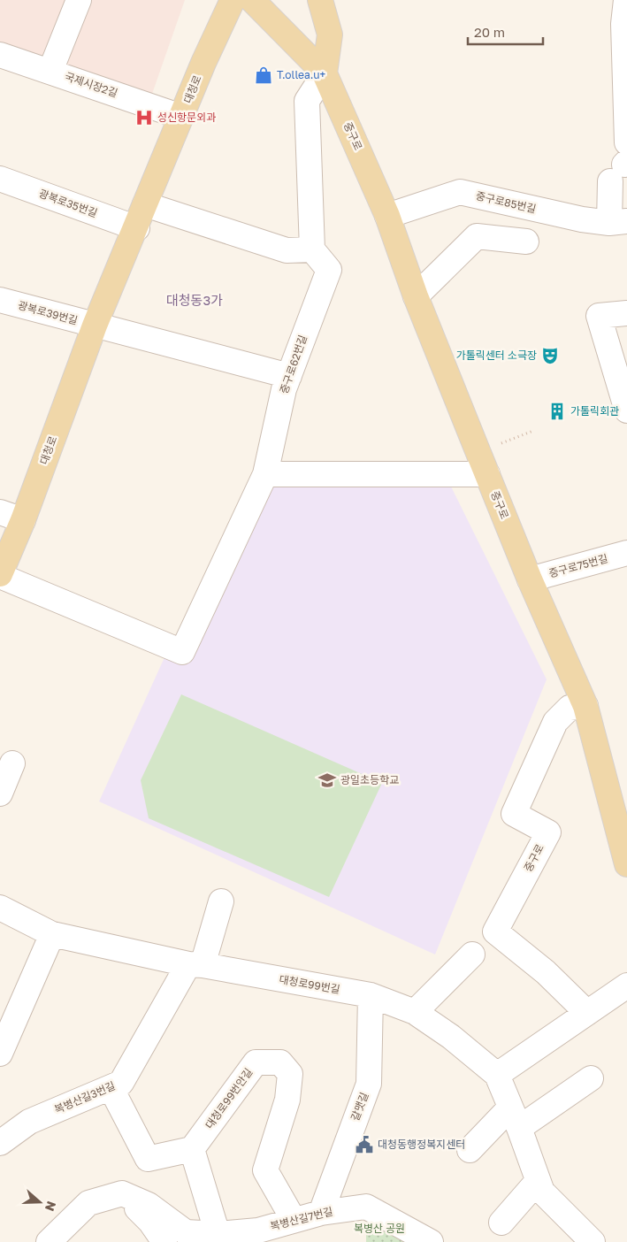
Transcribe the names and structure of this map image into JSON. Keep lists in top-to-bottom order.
{
  "streets": {
    "main road": ["대청로", "중구로"],
    "street": [
      "국제시장2길",
      "중구로85번길",
      "광복로35번길",
      "광복로39번길",
      "중구로62번길",
      "중구로75번길",
      "대청로99번길",
      "복병산길3번길",
      "대청로99번안길",
      "갈맷길",
      "복병산길7번길"
    ]
  },
  "crossings": [
    ["국제시장2길", "대청로"],
    ["대청로", "광복로35번길"],
    ["대청로", "광복로39번길"],
    ["대청로", "중구로62번길"],
    ["중구로", "중구로85번길"],
    ["중구로", "중구로75번길"],
    ["대청로99번길", "복병산길3번길"],
    ["대청로99번길", "갈맷길"],
    ["대청로99번안길", "복병산길7번길"],
    ["갈맷길", "복병산길7번길"]
  ],
  "districts": ["대청동3가"],
  "parks": ["복병산 공원"],
  "places": {
    "shop": ["T.ollea.u+"],
    "hospital": ["성신항문외과"],
    "theatre": ["가톨릭센터 소극장"],
    "building": ["가톨릭회관"],
    "school or university": ["광일초등학교"],
    "public building": ["대청동행정복지센터"]
  },
  "scale_bar": "20 m",
  "north": "right"
}
